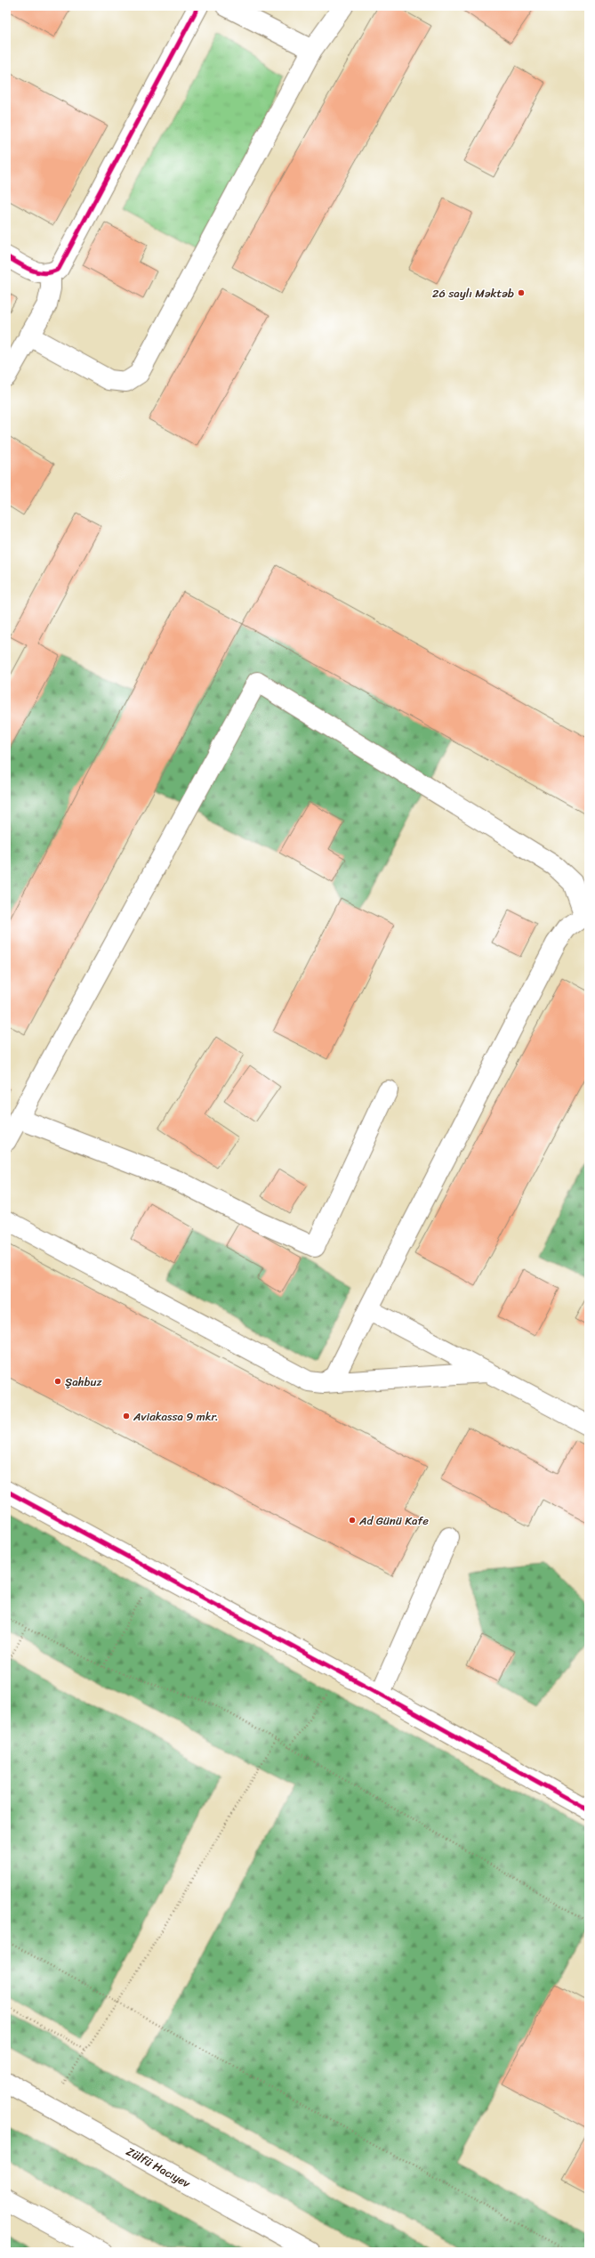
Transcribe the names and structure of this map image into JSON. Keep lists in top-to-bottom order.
{
  "streets": {
    "street": ["Zülfü Hacıyev"]
  },
  "places": [
    "26 saylı Məktəb",
    "Şahbuz",
    "Aviakassa 9 mkr.",
    "Ad Günü Kafe"
  ]
}
